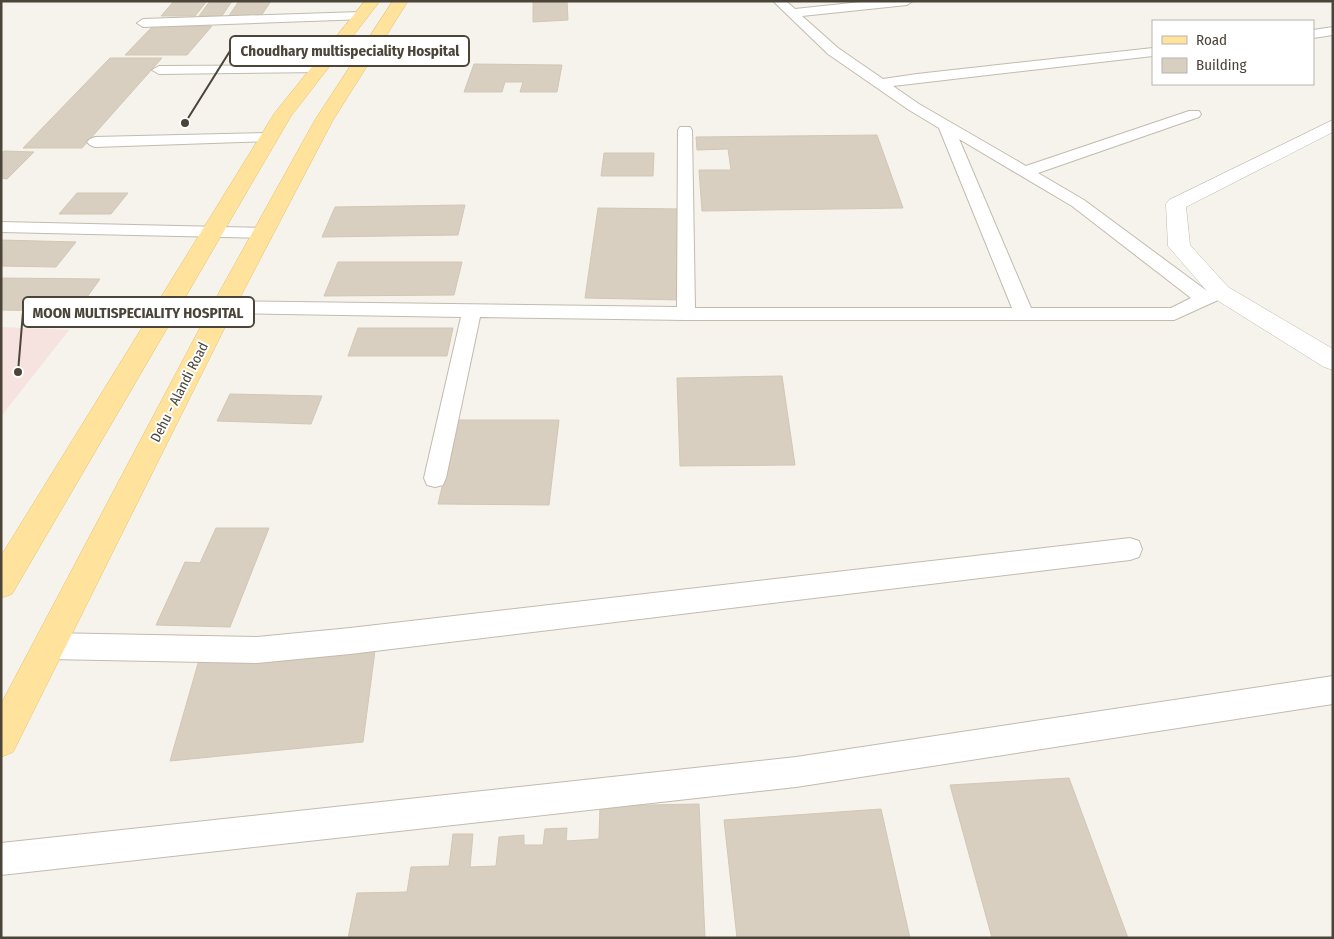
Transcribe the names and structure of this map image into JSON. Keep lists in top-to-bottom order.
{
  "streets": {
    "main road": ["Dehu - Alandi Road"]
  },
  "places": ["Choudhary multispeciality Hospital", "MOON MULTISPECIALITY HOSPITAL"],
  "legend": ["Road", "Building"]
}
